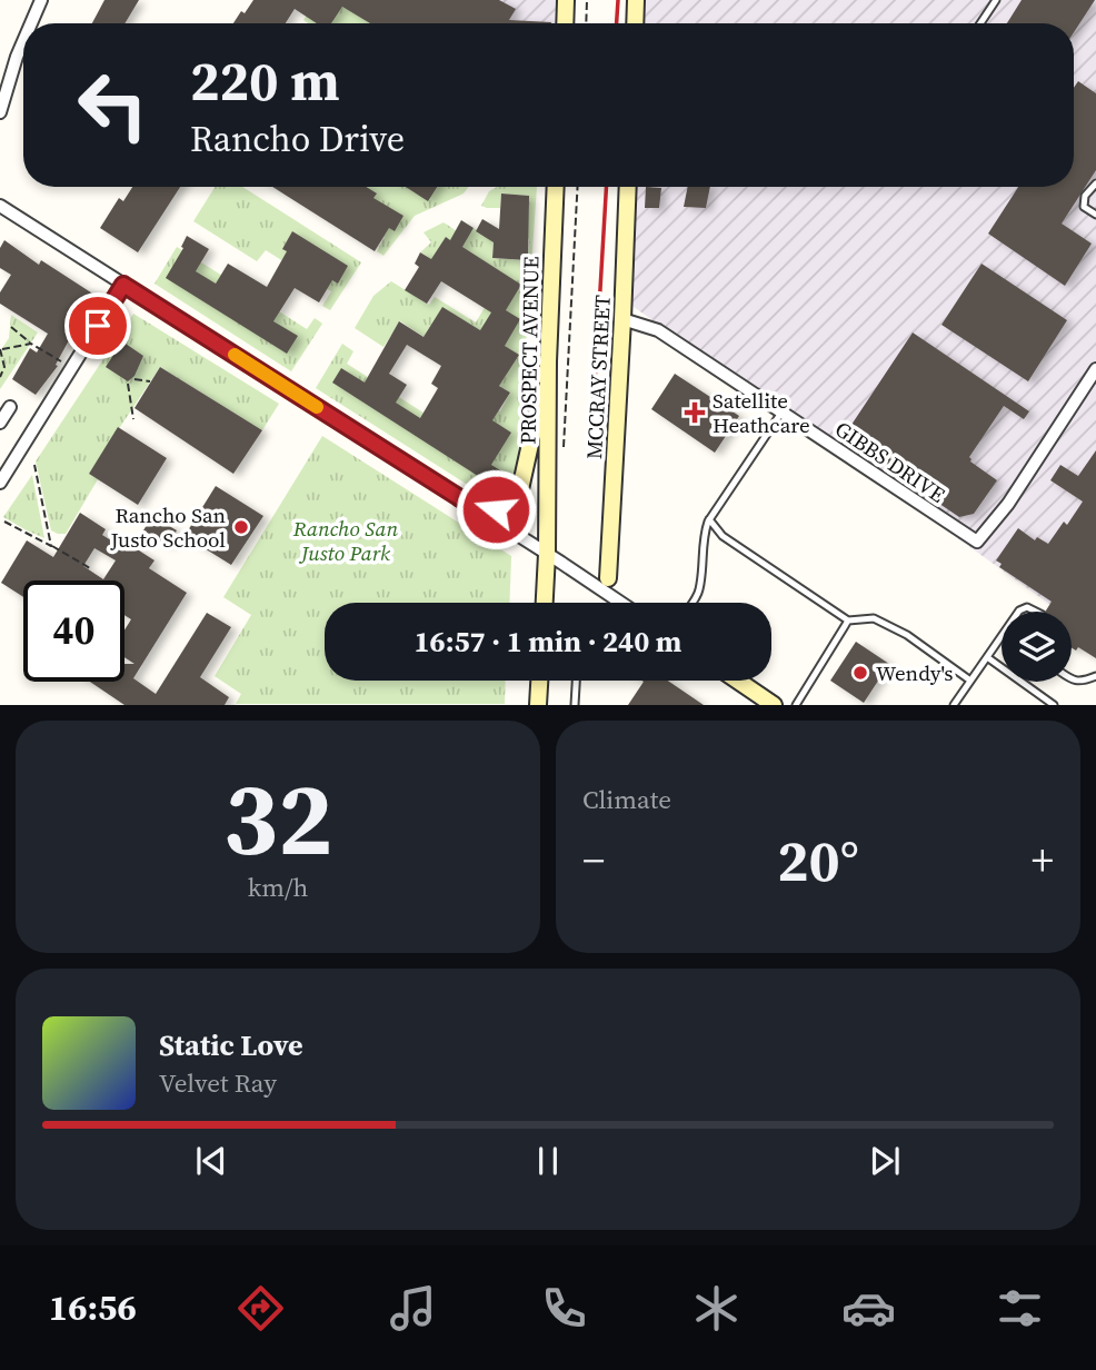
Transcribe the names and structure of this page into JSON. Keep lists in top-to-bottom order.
{
  "streets": {
    "street": ["PROSPECT AVENUE", "MCCRAY STREET", "GIBBS DRIVE"]
  },
  "crossings": [
    ["MCCRAY STREET", "GIBBS DRIVE"]
  ],
  "parks": ["Rancho San Justo Park"],
  "places": {
    "health": ["Satellite Heathcare"],
    "other": ["Rancho San Justo School", "Wendy's"]
  },
  "page": {
    "turn": ["220 m", "Rancho Drive"],
    "limit": "40",
    "trip": "16:57 · 1 min · 240 m",
    "tile": [
      ["32", "km/h"],
      "Climate"
    ],
    "heat": ["−", "20°", "+"],
    "song": ["Static Love", "Velvet Ray"],
    "tabs": "16:56"
  }
}
